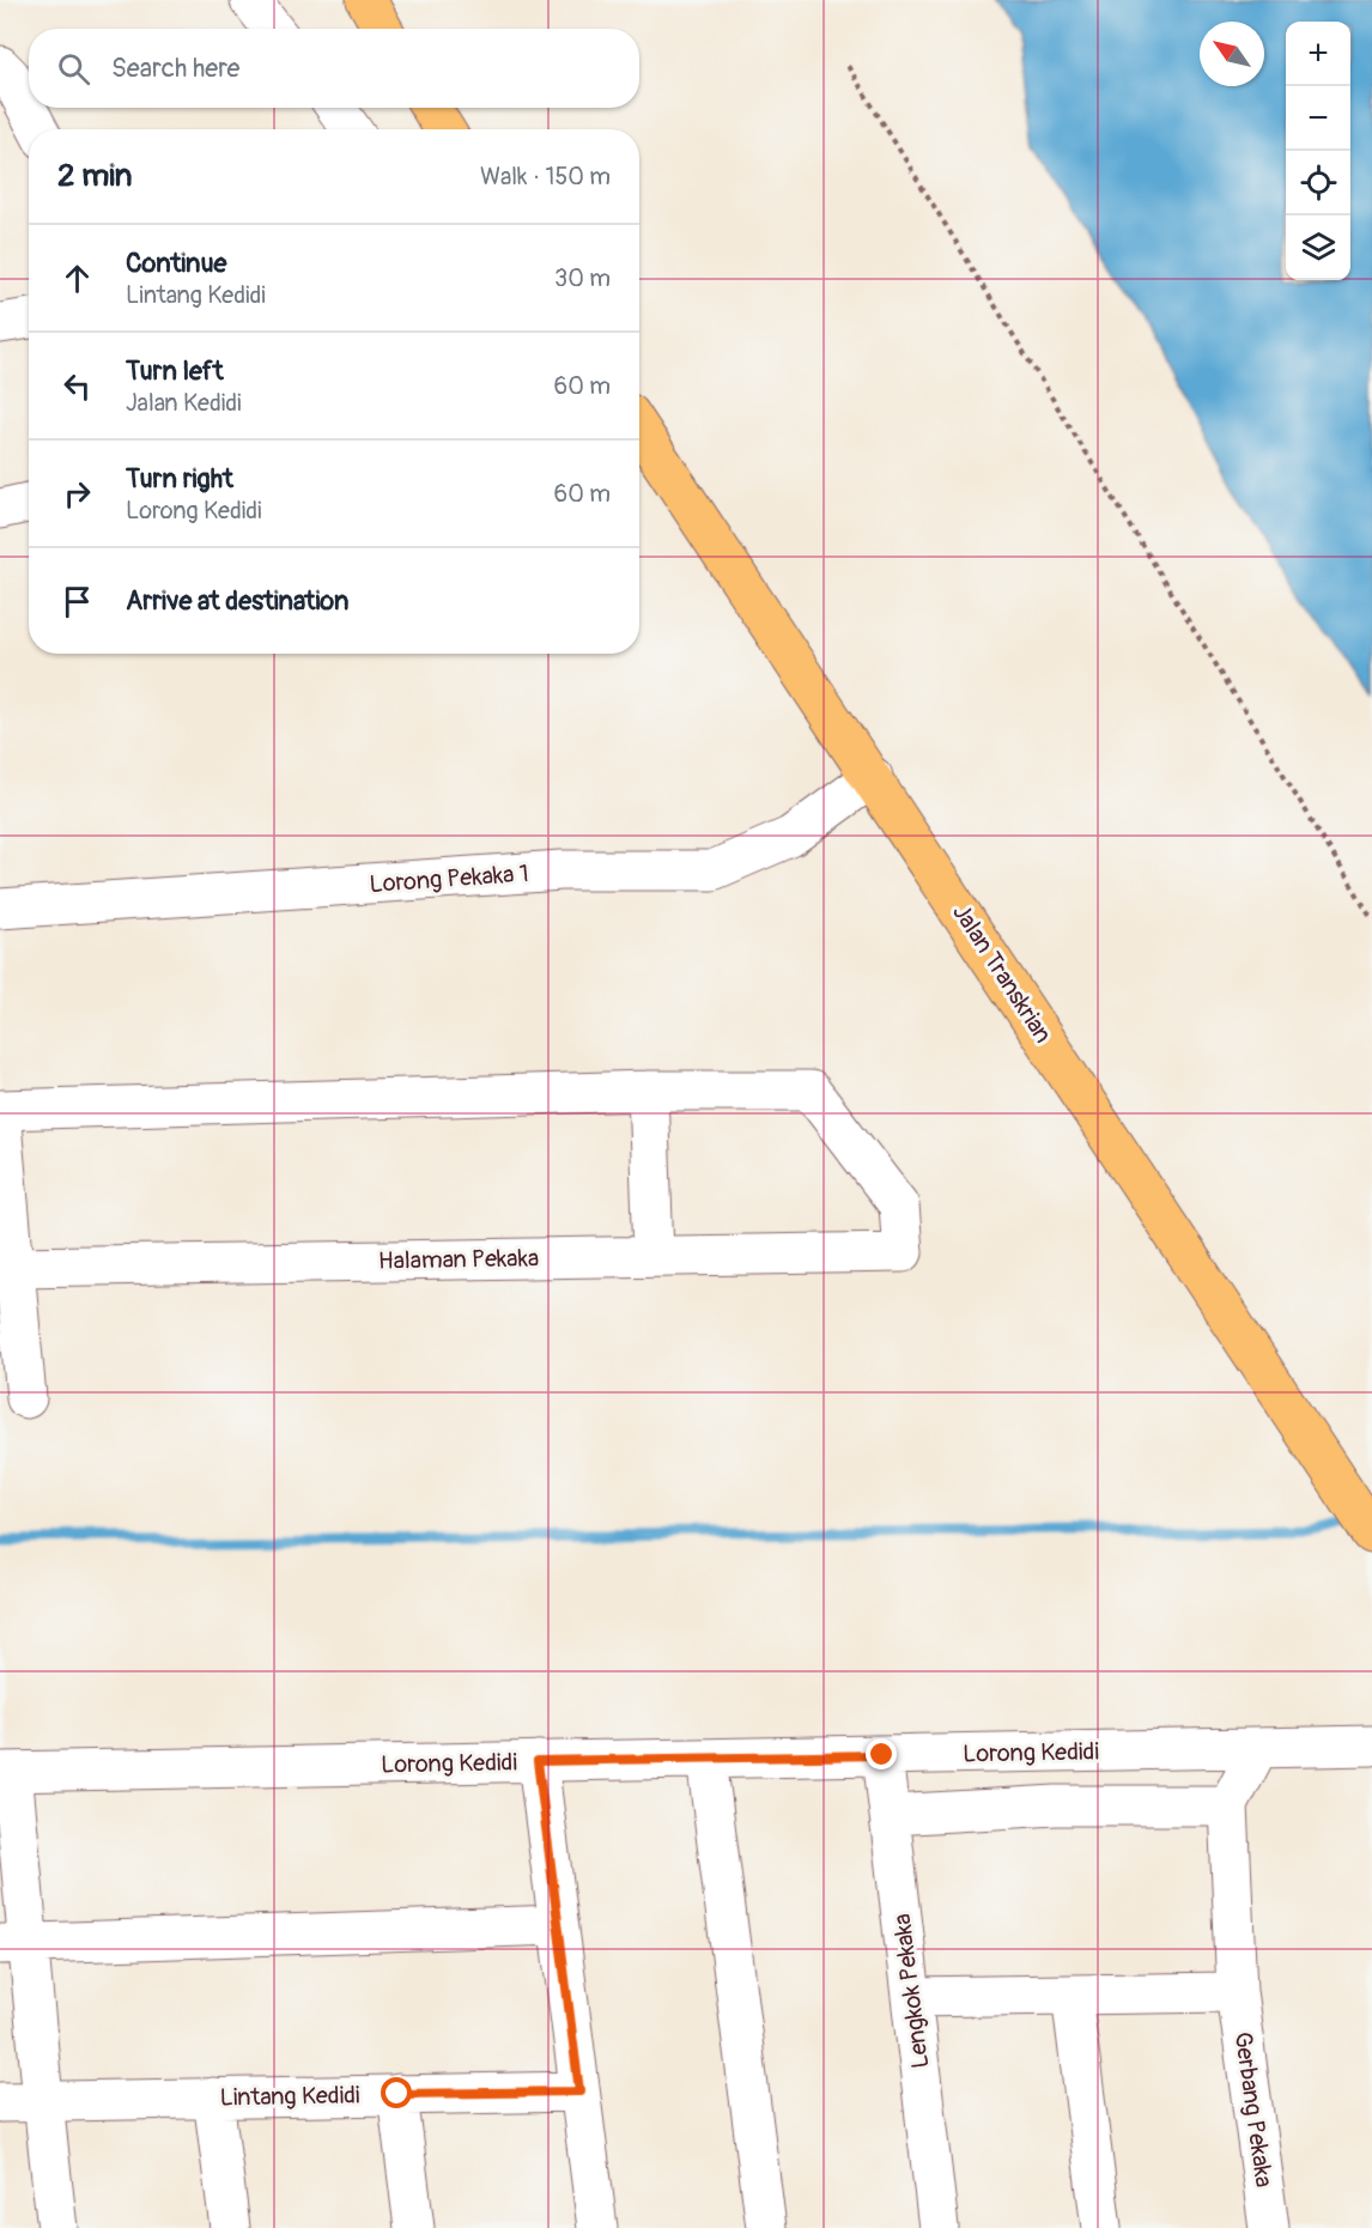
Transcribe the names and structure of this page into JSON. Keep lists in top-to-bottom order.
{
  "streets": {
    "main road": ["Jalan Transkrian"],
    "street": [
      "Lorong Pekaka 1",
      "Halaman Pekaka",
      "Lorong Kedidi",
      "Lengkok Pekaka",
      "Lintang Kedidi",
      "Gerbang Pekaka"
    ]
  },
  "crossings": [
    ["Lorong Pekaka 1", "Jalan Transkrian"],
    ["Lorong Kedidi", "Lengkok Pekaka"]
  ],
  "north": "top left",
  "page": {
    "map_buttons": ["+", "−"],
    "search": "Search here",
    "heading": ["2 min", "Walk · 150 m"],
    "list": [
      ["Continue", "Lintang Kedidi", "30 m"],
      ["Turn left", "Jalan Kedidi", "60 m"],
      ["Turn right", "Lorong Kedidi", "60 m"],
      "Arrive at destination"
    ]
  }
}
